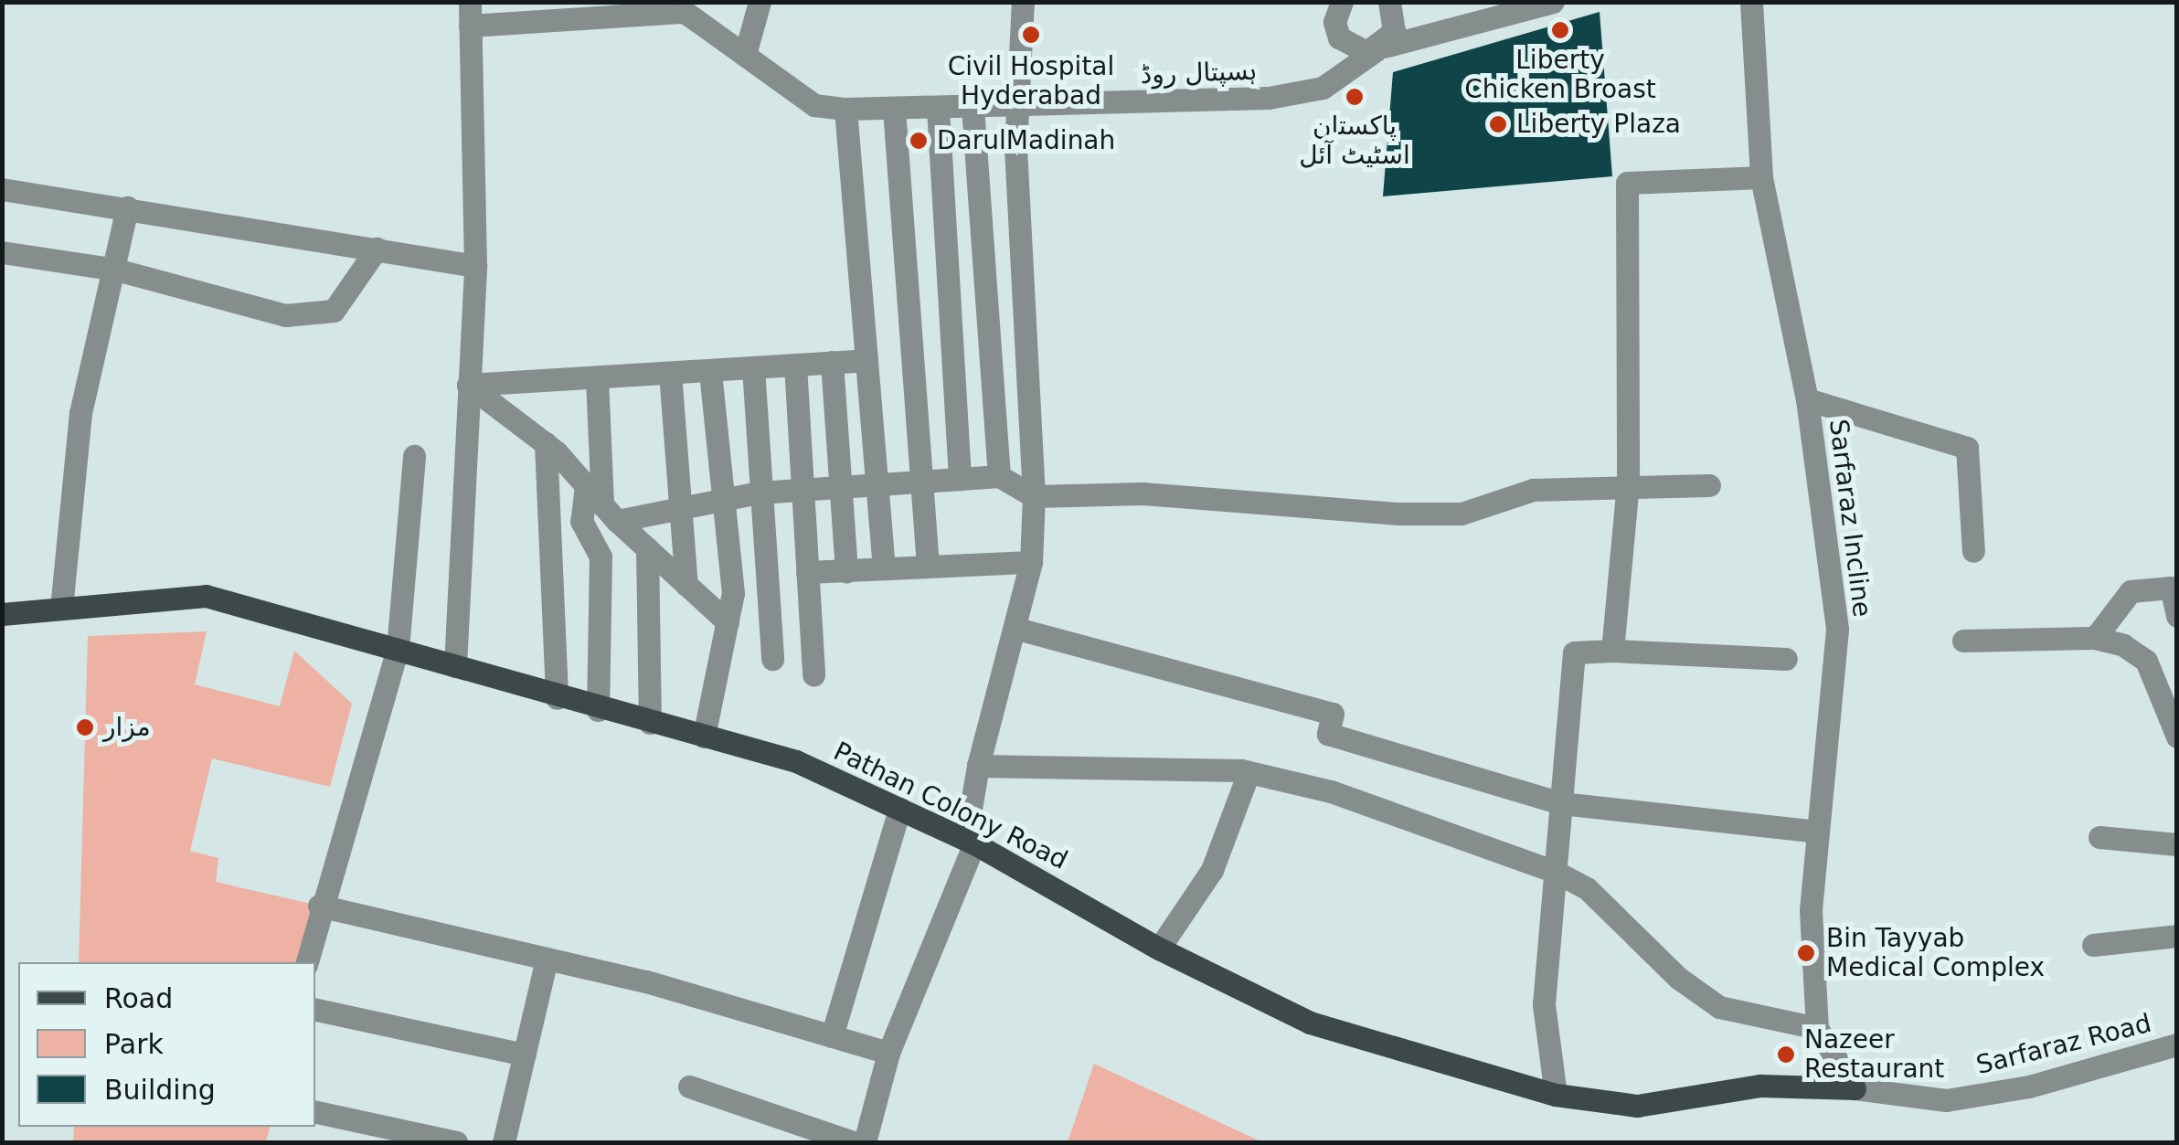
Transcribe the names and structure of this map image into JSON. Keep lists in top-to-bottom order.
{
  "streets": {
    "main road": ["Pathan Colony Road"],
    "street": ["ہسپتال روڈ", "Sarfaraz Incline", "Sarfaraz Road"]
  },
  "crossings": [
    ["Sarfaraz Incline", "Pathan Colony Road"],
    ["Sarfaraz Incline", "Sarfaraz Road"],
    ["Pathan Colony Road", "Sarfaraz Road"]
  ],
  "places": [
    "Liberty Chicken Broast",
    "Civil Hospital Hyderabad",
    "پاکستان اسٹیٹ آئل",
    "Liberty Plaza",
    "DarulMadinah",
    "مزار",
    "Bin Tayyab Medical Complex",
    "Nazeer Restaurant"
  ],
  "legend": ["Road", "Park", "Building"]
}
